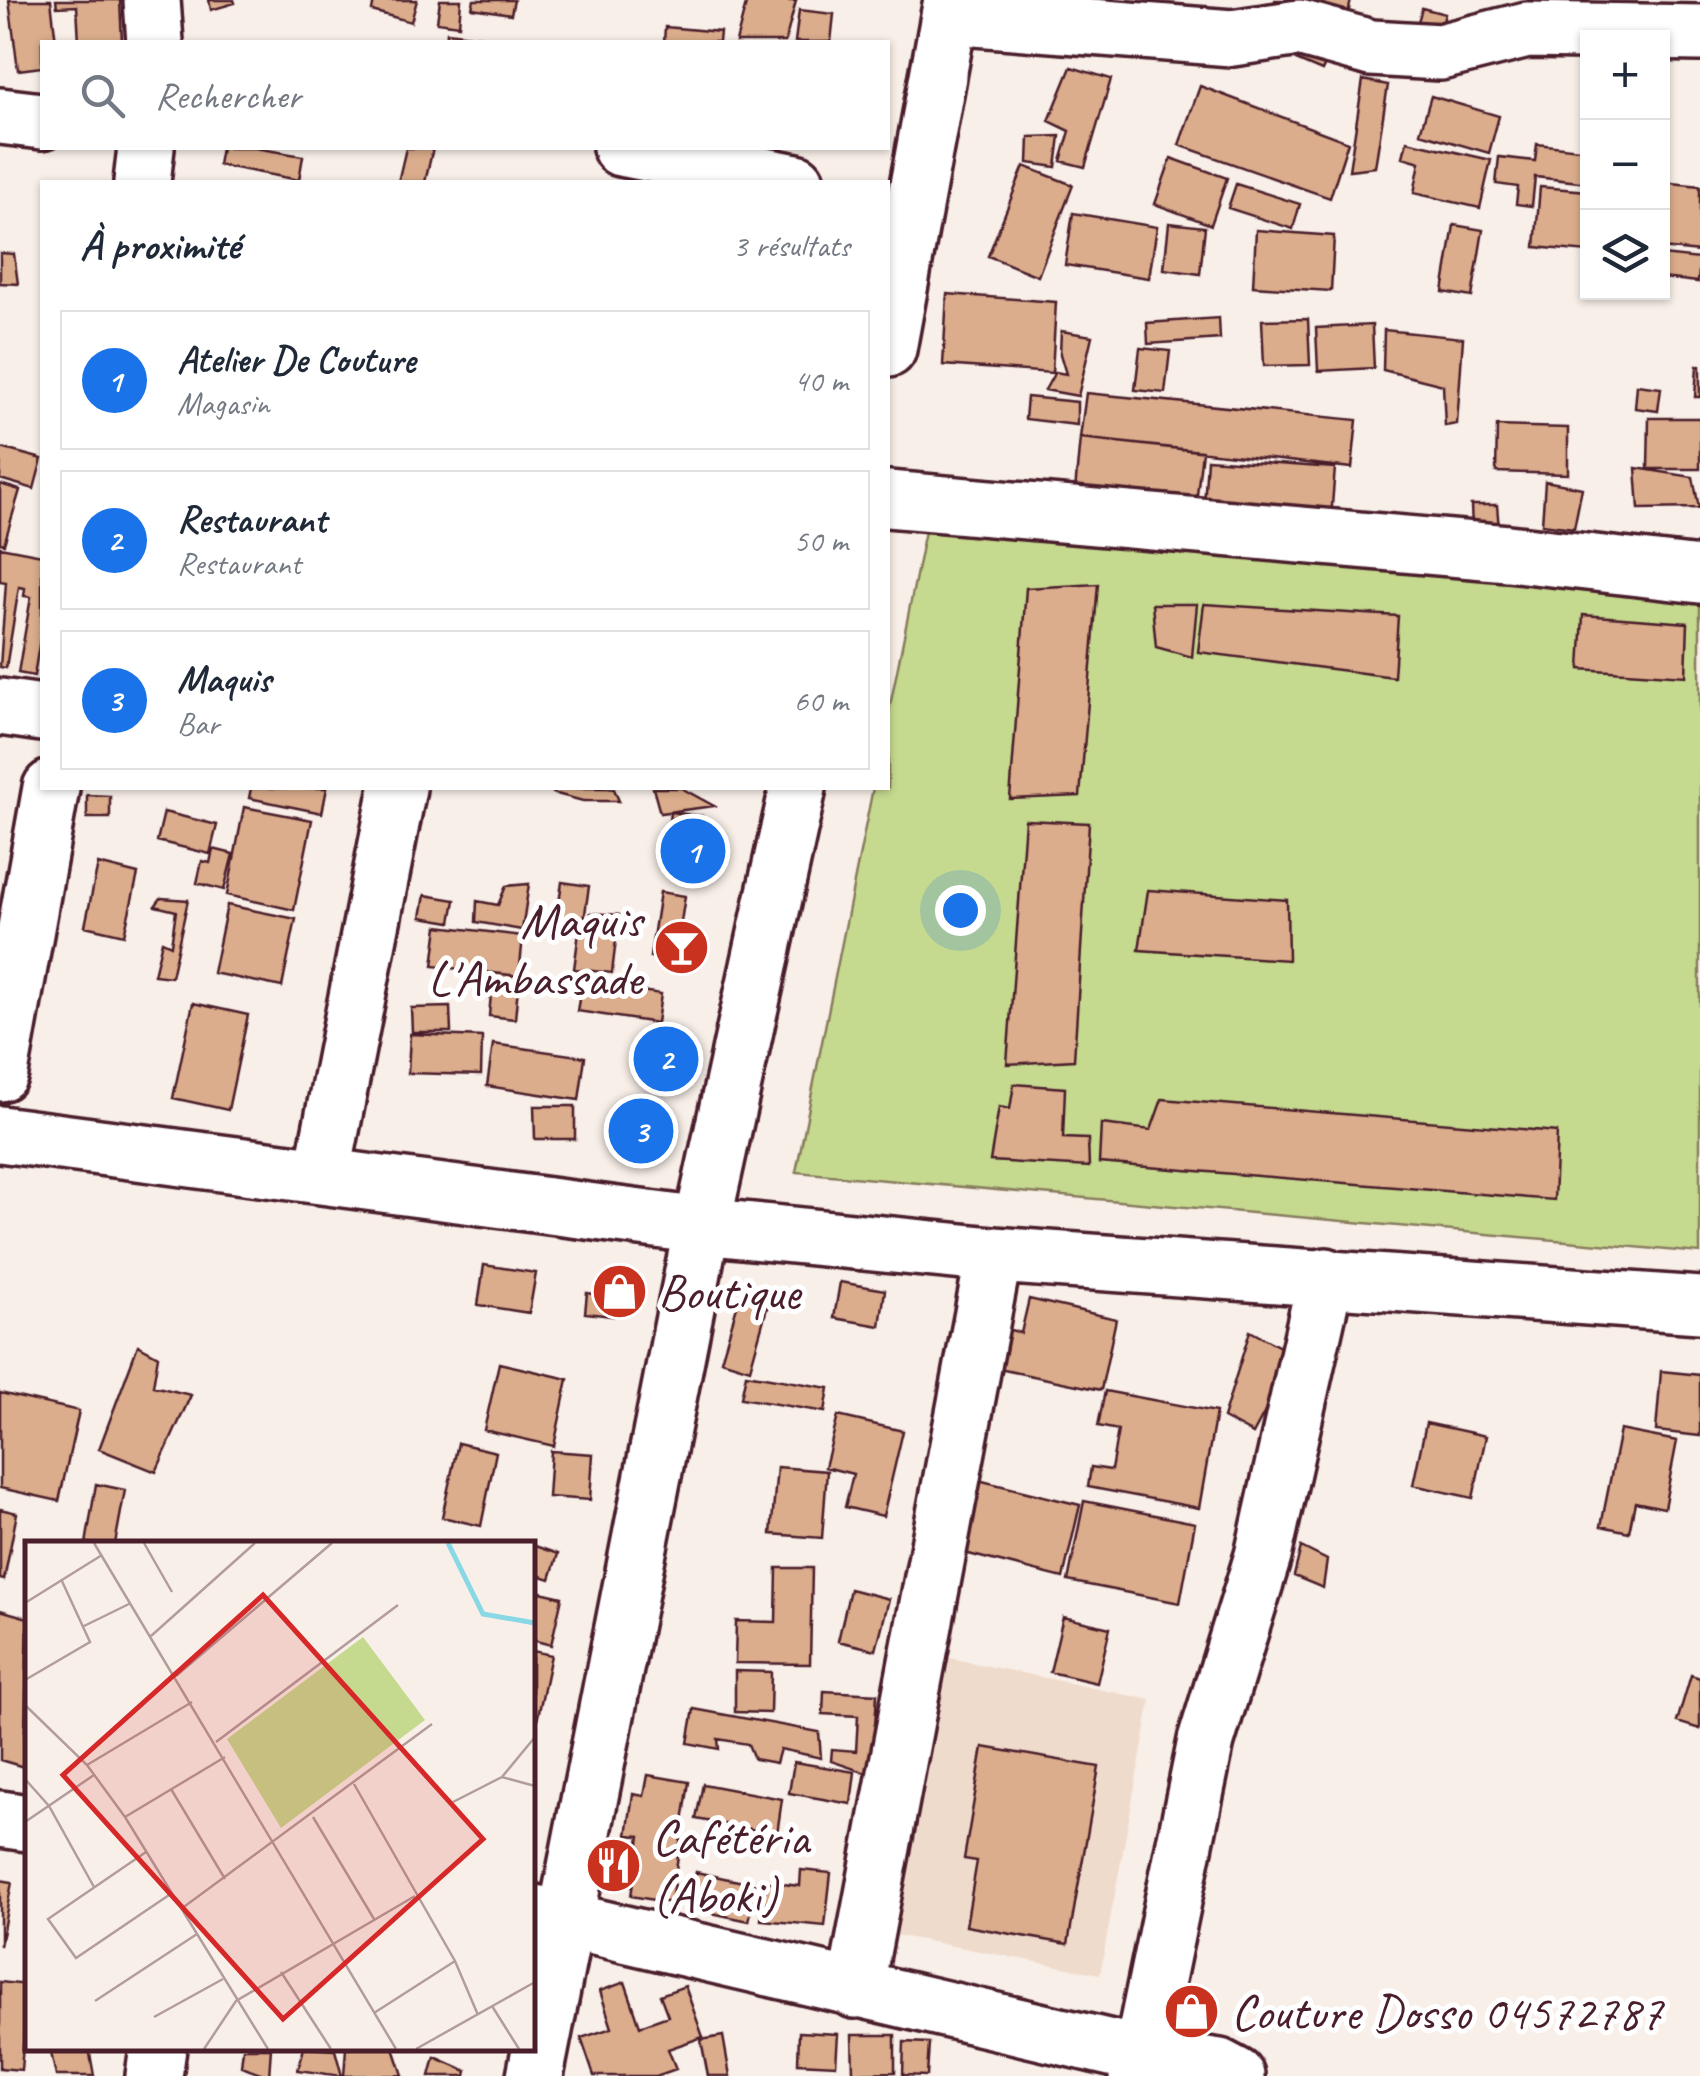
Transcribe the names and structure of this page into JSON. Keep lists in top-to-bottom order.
{
  "places": {
    "bar": ["Maquis L'Ambassade"],
    "shop": ["Boutique", "Couture Dosso 04572787"],
    "restaurant": ["Cafétéria (Aboki)"]
  },
  "page": {
    "map_buttons": ["+", "−"],
    "search": "Rechercher",
    "heading": ["À proximité", "3 résultats"],
    "list": [
      {
        "mark": "1",
        "name": "Atelier De Couture",
        "note": "Magasin",
        "value": "40 m"
      },
      {
        "mark": "2",
        "name": "Restaurant",
        "note": "Restaurant",
        "value": "50 m"
      },
      {
        "mark": "3",
        "name": "Maquis",
        "note": "Bar",
        "value": "60 m"
      }
    ],
    "pins": ["1", "2", "3"]
  }
}
